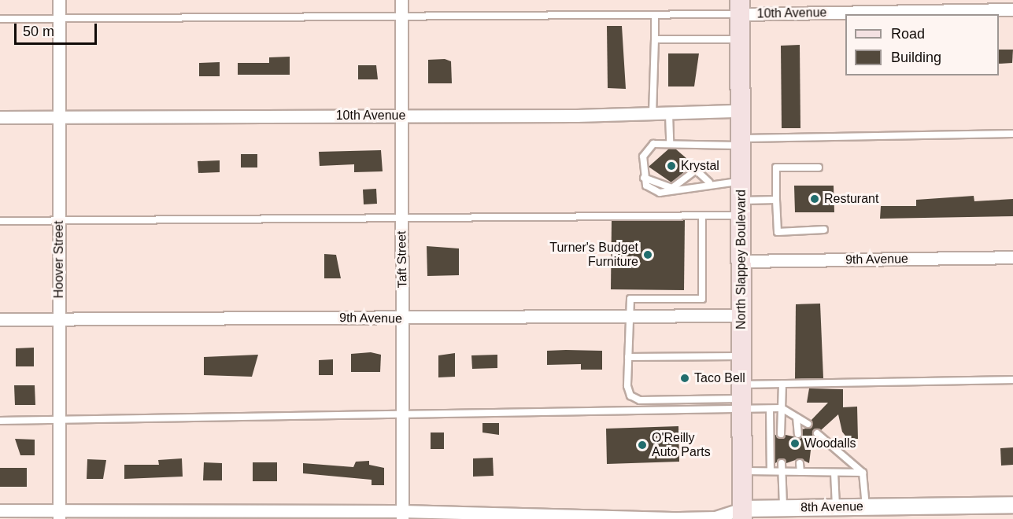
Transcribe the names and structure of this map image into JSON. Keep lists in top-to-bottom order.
{
  "streets": {
    "main road": ["North Slappey Boulevard"],
    "street": [
      "10th Avenue",
      "Hoover Street",
      "Taft Street",
      "9th Avenue",
      "8th Avenue"
    ]
  },
  "crossings": [
    ["10th Avenue", "Hoover Street"],
    ["10th Avenue", "Taft Street"],
    ["10th Avenue", "North Slappey Boulevard"],
    ["Hoover Street", "9th Avenue"],
    ["Hoover Street", "8th Avenue"],
    ["Taft Street", "9th Avenue"],
    ["Taft Street", "8th Avenue"],
    ["North Slappey Boulevard", "9th Avenue"],
    ["North Slappey Boulevard", "8th Avenue"]
  ],
  "places": [
    "Krystal",
    "Resturant",
    "Turner's Budget Furniture",
    "Taco Bell",
    "Woodalls",
    "O'Reilly Auto Parts"
  ],
  "legend": ["Road", "Building"],
  "scale_bar": "50 m"
}
